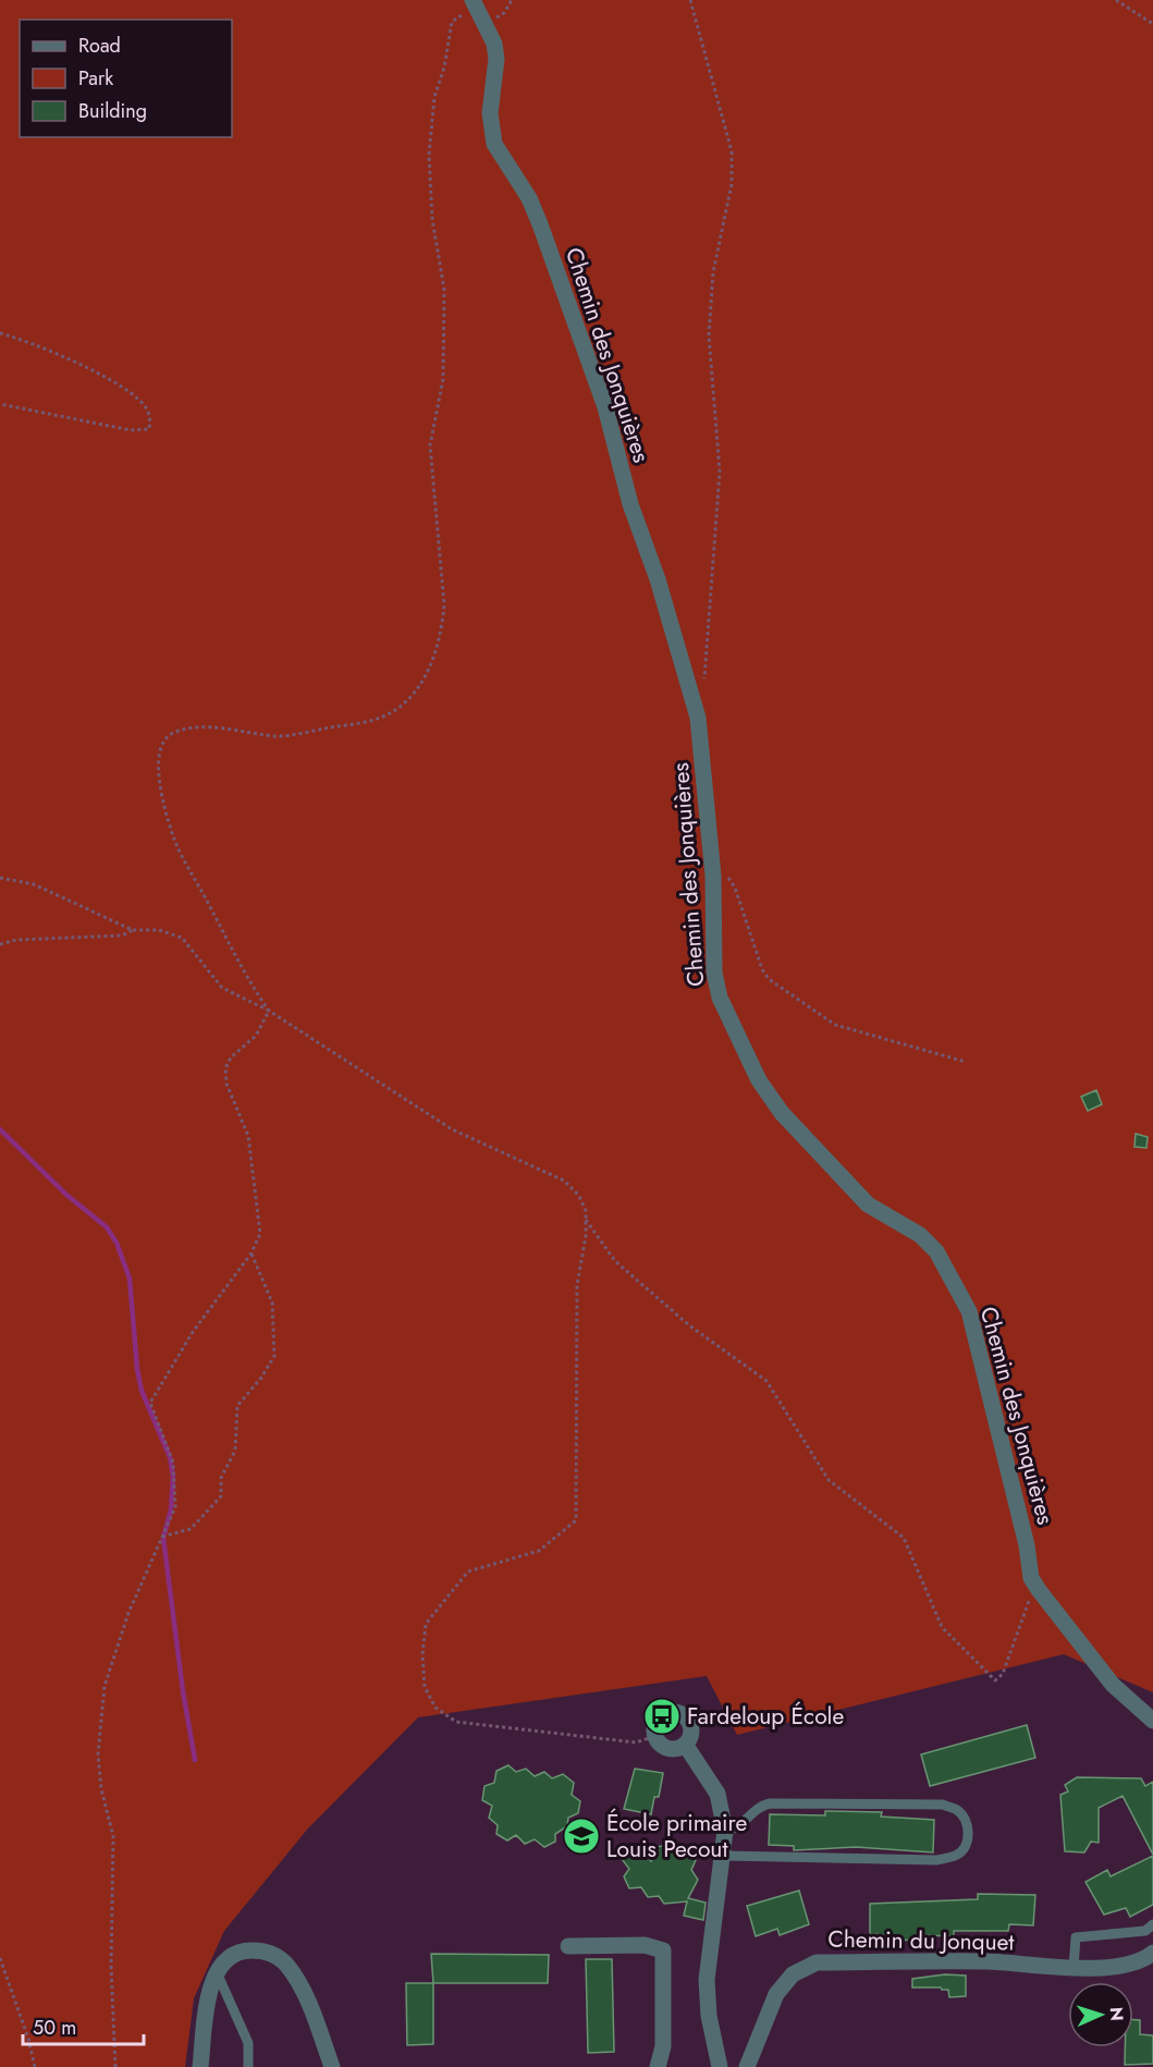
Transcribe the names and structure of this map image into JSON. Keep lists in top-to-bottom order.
{
  "streets": {
    "street": ["Chemin des Jonquières", "Chemin du Jonquet"]
  },
  "places": {
    "bus stop": ["Fardeloup École"],
    "school or university": ["École primaire Louis Pecout"]
  },
  "legend": ["Road", "Park", "Building"],
  "scale_bar": "50 m",
  "north": "right"
}
